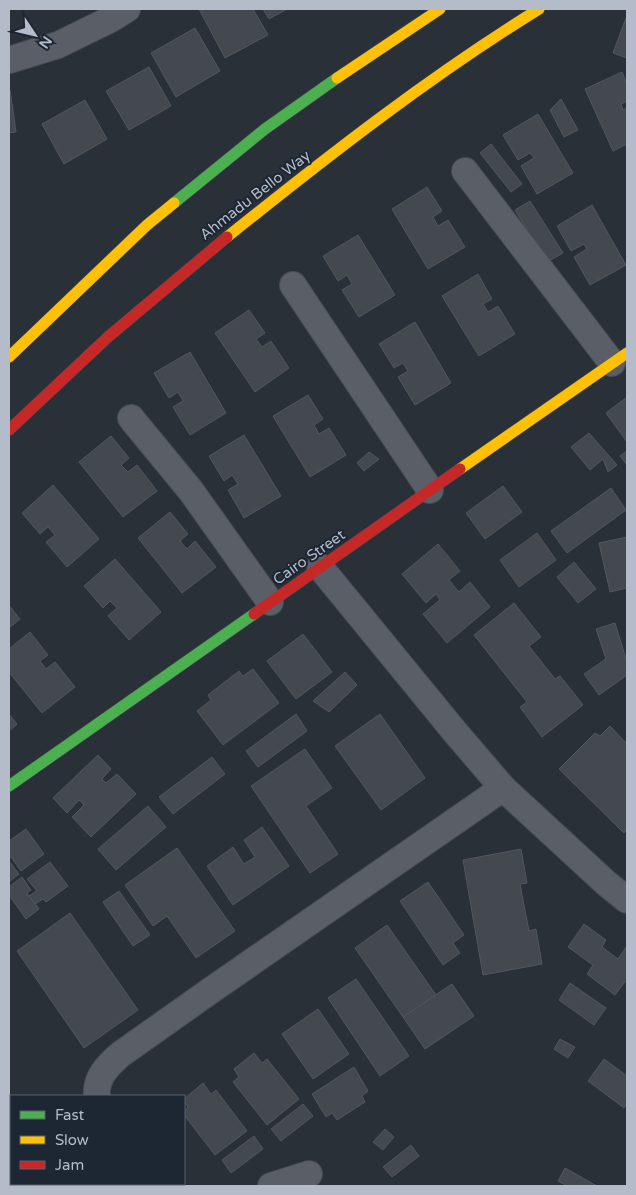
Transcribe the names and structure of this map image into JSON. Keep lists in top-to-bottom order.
{
  "streets": {
    "main road": ["Ahmadu Bello Way", "Cairo Street"]
  },
  "legend": ["Fast", "Slow", "Jam"],
  "north": "bottom right"
}
